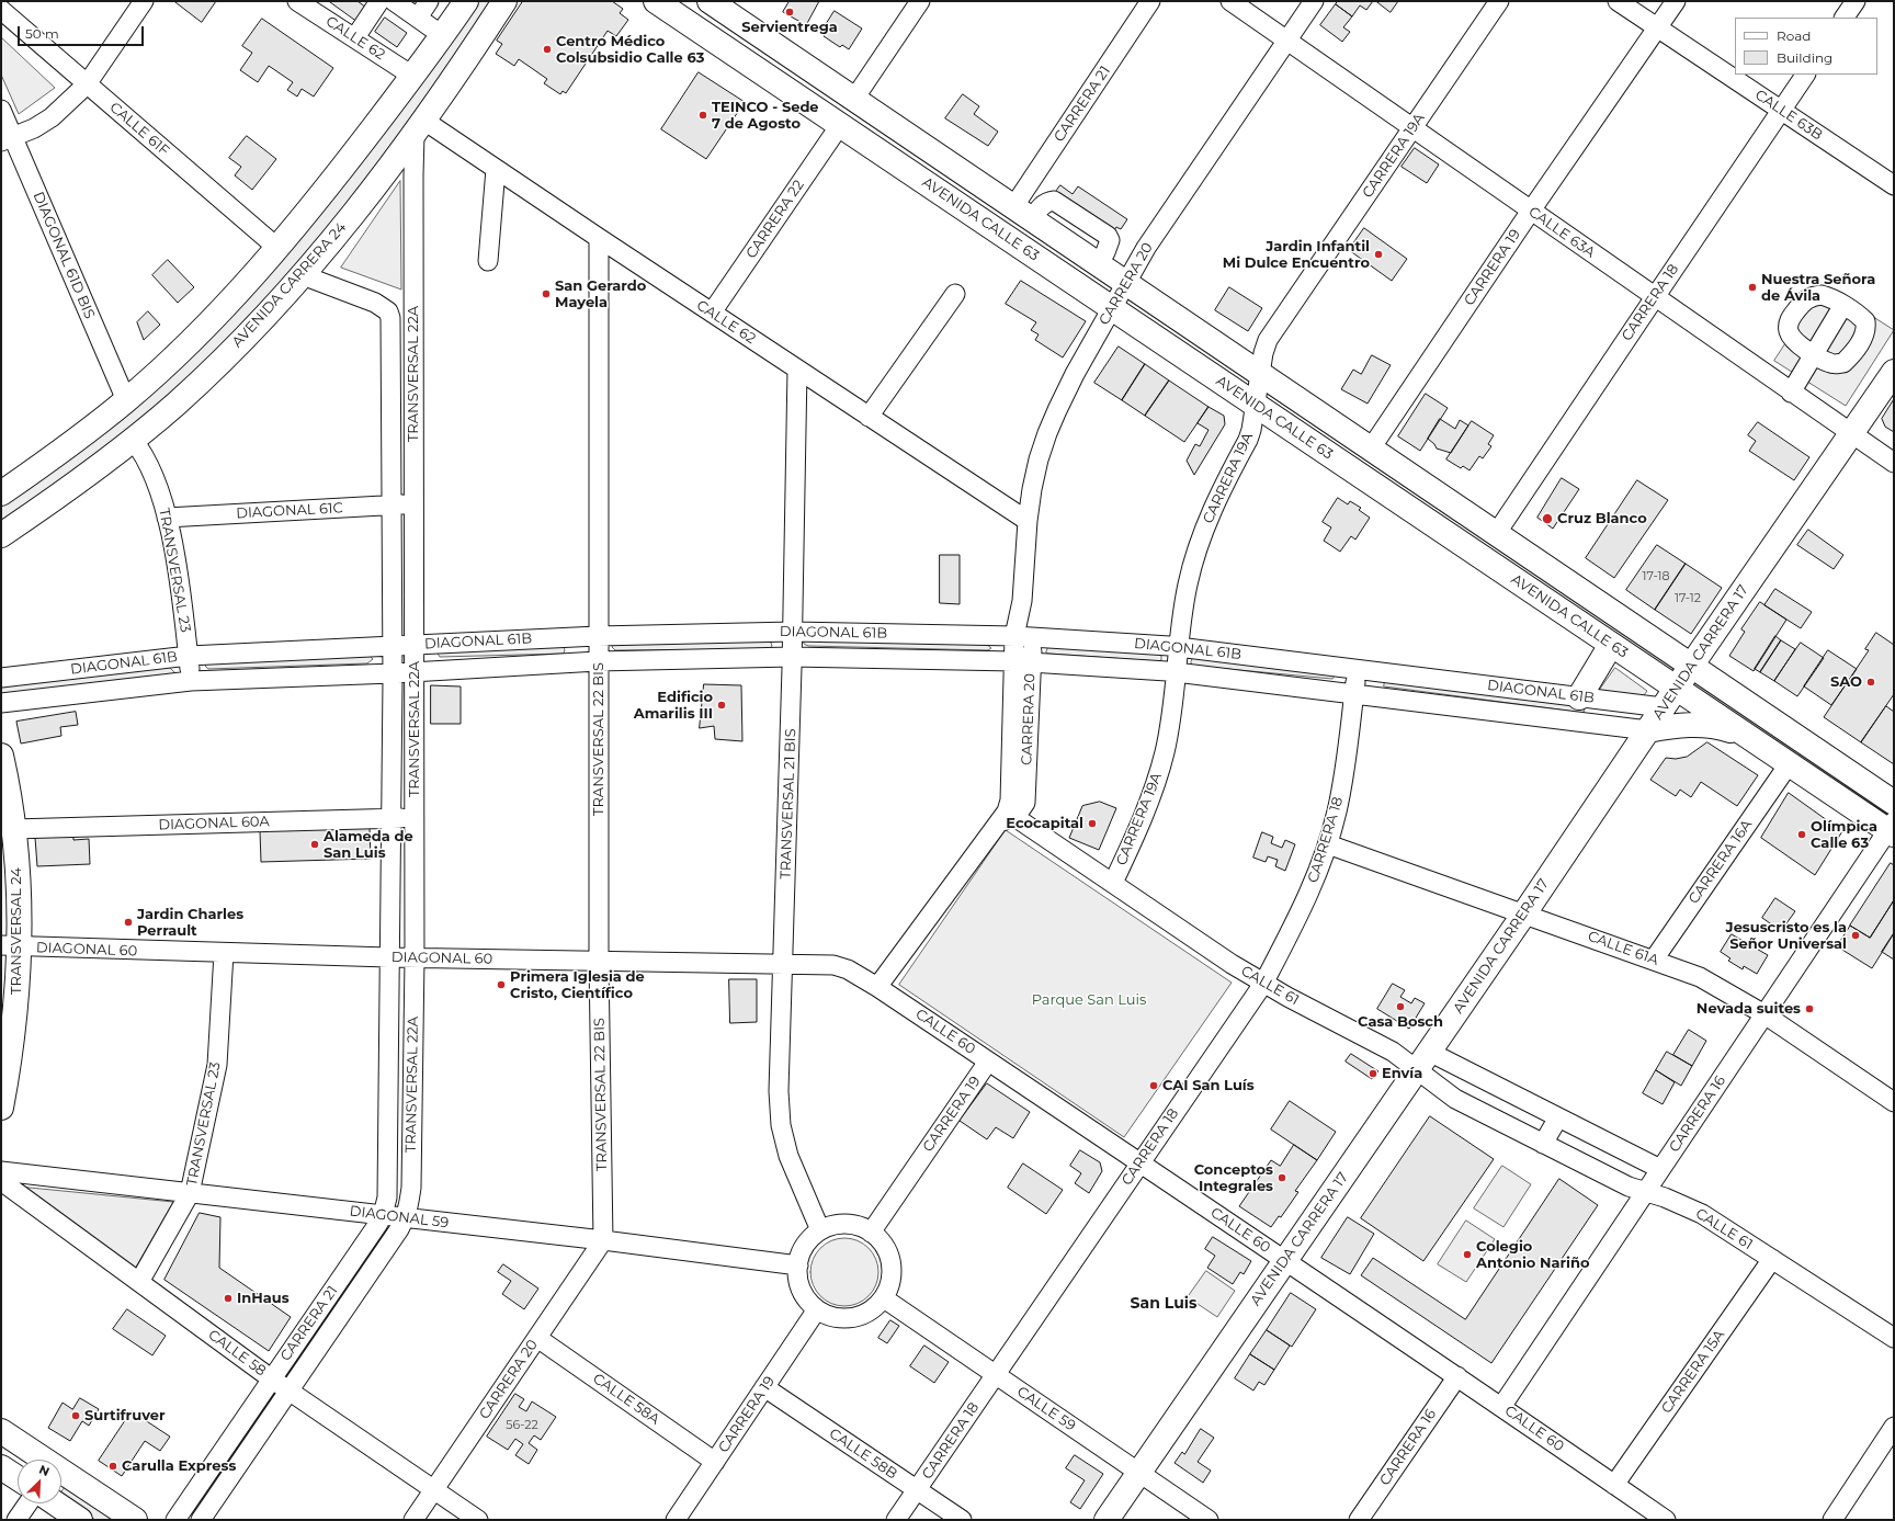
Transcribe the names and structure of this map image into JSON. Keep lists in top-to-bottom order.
{
  "streets": {
    "main road": [
      "AVENIDA CALLE 63",
      "AVENIDA CARRERA 24",
      "AVENIDA CARRERA 17",
      "TRANSVERSAL 24"
    ],
    "street": [
      "CALLE 62",
      "CARRERA 21",
      "CALLE 63B",
      "CALLE 61F",
      "CARRERA 19A",
      "CARRERA 22",
      "CALLE 63A",
      "DIAGONAL 61D BIS",
      "CARRERA 19",
      "CARRERA 20",
      "CARRERA 18",
      "TRANSVERSAL 22A",
      "DIAGONAL 61C",
      "TRANSVERSAL 23",
      "DIAGONAL 61B",
      "TRANSVERSAL 22 BIS",
      "TRANSVERSAL 21 BIS",
      "DIAGONAL 60A",
      "CARRERA 16A",
      "CALLE 61A",
      "DIAGONAL 60",
      "CALLE 61",
      "CALLE 60",
      "CARRERA 16",
      "DIAGONAL 59",
      "CALLE 58",
      "CARRERA 15A",
      "CALLE 58A",
      "CALLE 59",
      "CALLE 58B"
    ]
  },
  "crossings": [
    ["CALLE 62", "CARRERA 22"],
    ["CALLE 62", "CARRERA 20"],
    ["CALLE 62", "AVENIDA CARRERA 24"],
    ["CALLE 62", "TRANSVERSAL 22A"],
    ["CALLE 62", "TRANSVERSAL 22 BIS"],
    ["CALLE 62", "TRANSVERSAL 21 BIS"],
    ["CARRERA 21", "AVENIDA CALLE 63"],
    ["CARRERA 21", "TRANSVERSAL 22A"],
    ["CARRERA 21", "DIAGONAL 59"],
    ["CARRERA 21", "CALLE 58"],
    ["CALLE 63B", "CARRERA 19"],
    ["CALLE 63B", "CARRERA 18"],
    ["CARRERA 19A", "AVENIDA CALLE 63"],
    ["CARRERA 19A", "CALLE 63A"],
    ["CARRERA 19A", "DIAGONAL 61B"],
    ["CARRERA 19A", "CALLE 61"],
    ["CARRERA 22", "AVENIDA CALLE 63"],
    ["AVENIDA CALLE 63", "CARRERA 19"],
    ["AVENIDA CALLE 63", "CARRERA 20"],
    ["AVENIDA CALLE 63", "CARRERA 18"],
    ["AVENIDA CALLE 63", "AVENIDA CARRERA 17"],
    ["AVENIDA CALLE 63", "CARRERA 16A"],
    ["AVENIDA CALLE 63", "CARRERA 16"],
    ["CALLE 63A", "CARRERA 19"],
    ["CALLE 63A", "CARRERA 20"],
    ["CALLE 63A", "CARRERA 18"],
    ["CALLE 63A", "AVENIDA CARRERA 17"],
    ["CARRERA 19", "TRANSVERSAL 21 BIS"],
    ["CARRERA 19", "CALLE 60"],
    ["CARRERA 19", "DIAGONAL 59"],
    ["CARRERA 19", "CALLE 58A"],
    ["CARRERA 19", "CALLE 59"],
    ["CARRERA 19", "CALLE 58B"],
    ["CARRERA 20", "DIAGONAL 61B"],
    ["CARRERA 20", "TRANSVERSAL 22 BIS"],
    ["CARRERA 20", "DIAGONAL 60"],
    ["CARRERA 20", "CALLE 61"],
    ["CARRERA 20", "CALLE 60"],
    ["CARRERA 20", "DIAGONAL 59"],
    ["CARRERA 20", "CALLE 58"],
    ["CARRERA 20", "CALLE 58A"],
    ["AVENIDA CARRERA 24", "TRANSVERSAL 22A"],
    ["AVENIDA CARRERA 24", "TRANSVERSAL 23"],
    ["CARRERA 18", "DIAGONAL 61B"],
    ["CARRERA 18", "CALLE 61A"],
    ["CARRERA 18", "CALLE 61"],
    ["CARRERA 18", "CALLE 60"],
    ["CARRERA 18", "CALLE 59"],
    ["CARRERA 18", "CALLE 58B"],
    ["TRANSVERSAL 22A", "DIAGONAL 61C"],
    ["TRANSVERSAL 22A", "DIAGONAL 61B"],
    ["TRANSVERSAL 22A", "DIAGONAL 60A"],
    ["TRANSVERSAL 22A", "DIAGONAL 60"],
    ["TRANSVERSAL 22A", "DIAGONAL 59"],
    ["DIAGONAL 61C", "TRANSVERSAL 23"],
    ["TRANSVERSAL 23", "DIAGONAL 61B"],
    ["TRANSVERSAL 23", "DIAGONAL 60"],
    ["TRANSVERSAL 23", "DIAGONAL 59"],
    ["TRANSVERSAL 23", "CALLE 58"],
    ["DIAGONAL 61B", "AVENIDA CARRERA 17"],
    ["DIAGONAL 61B", "TRANSVERSAL 22 BIS"],
    ["DIAGONAL 61B", "TRANSVERSAL 21 BIS"],
    ["AVENIDA CARRERA 17", "CALLE 61A"],
    ["AVENIDA CARRERA 17", "CALLE 61"],
    ["AVENIDA CARRERA 17", "CALLE 60"],
    ["AVENIDA CARRERA 17", "CALLE 59"],
    ["TRANSVERSAL 22 BIS", "DIAGONAL 60"],
    ["TRANSVERSAL 22 BIS", "DIAGONAL 59"],
    ["TRANSVERSAL 21 BIS", "DIAGONAL 60"],
    ["TRANSVERSAL 21 BIS", "DIAGONAL 59"],
    ["TRANSVERSAL 21 BIS", "CALLE 59"],
    ["DIAGONAL 60A", "TRANSVERSAL 24"],
    ["CARRERA 16A", "CALLE 61A"],
    ["TRANSVERSAL 24", "DIAGONAL 60"],
    ["CALLE 61A", "CARRERA 16"],
    ["DIAGONAL 60", "CALLE 60"],
    ["CALLE 61", "CARRERA 16"],
    ["CALLE 61", "CARRERA 15A"],
    ["CALLE 60", "CARRERA 16"],
    ["CALLE 60", "CARRERA 15A"],
    ["DIAGONAL 59", "CALLE 59"]
  ],
  "districts": ["San Luis"],
  "parks": ["Parque San Luis"],
  "places": [
    "Servientrega",
    "Centro Médico Colsubsidio Calle 63",
    "TEINCO - Sede 7 de Agosto",
    "Jardin Infantil Mi Dulce Encuentro",
    "Nuestra Señora de Ávila",
    "San Gerardo Mayela",
    "Cruz Blanco",
    "SAO",
    "Edificio Amarilis III",
    "Ecocapital",
    "Olímpica Calle 63",
    "Alameda de San Luis",
    "Jardin Charles Perrault",
    "Jesuscristo es la Señor Universal",
    "Primera Iglesia de Cristo, Científico",
    "Casa Bosch",
    "Nevada suites",
    "Envía",
    "CAI San Luís",
    "Conceptos Integrales",
    "Colegio Antonio Nariño",
    "InHaus",
    "Surtifruver",
    "Carulla Express"
  ],
  "house_numbers": ["17-18", "17-12", "56-22"],
  "legend": ["Road", "Building"],
  "scale_bar": "50 m",
  "north": "top right"
}
